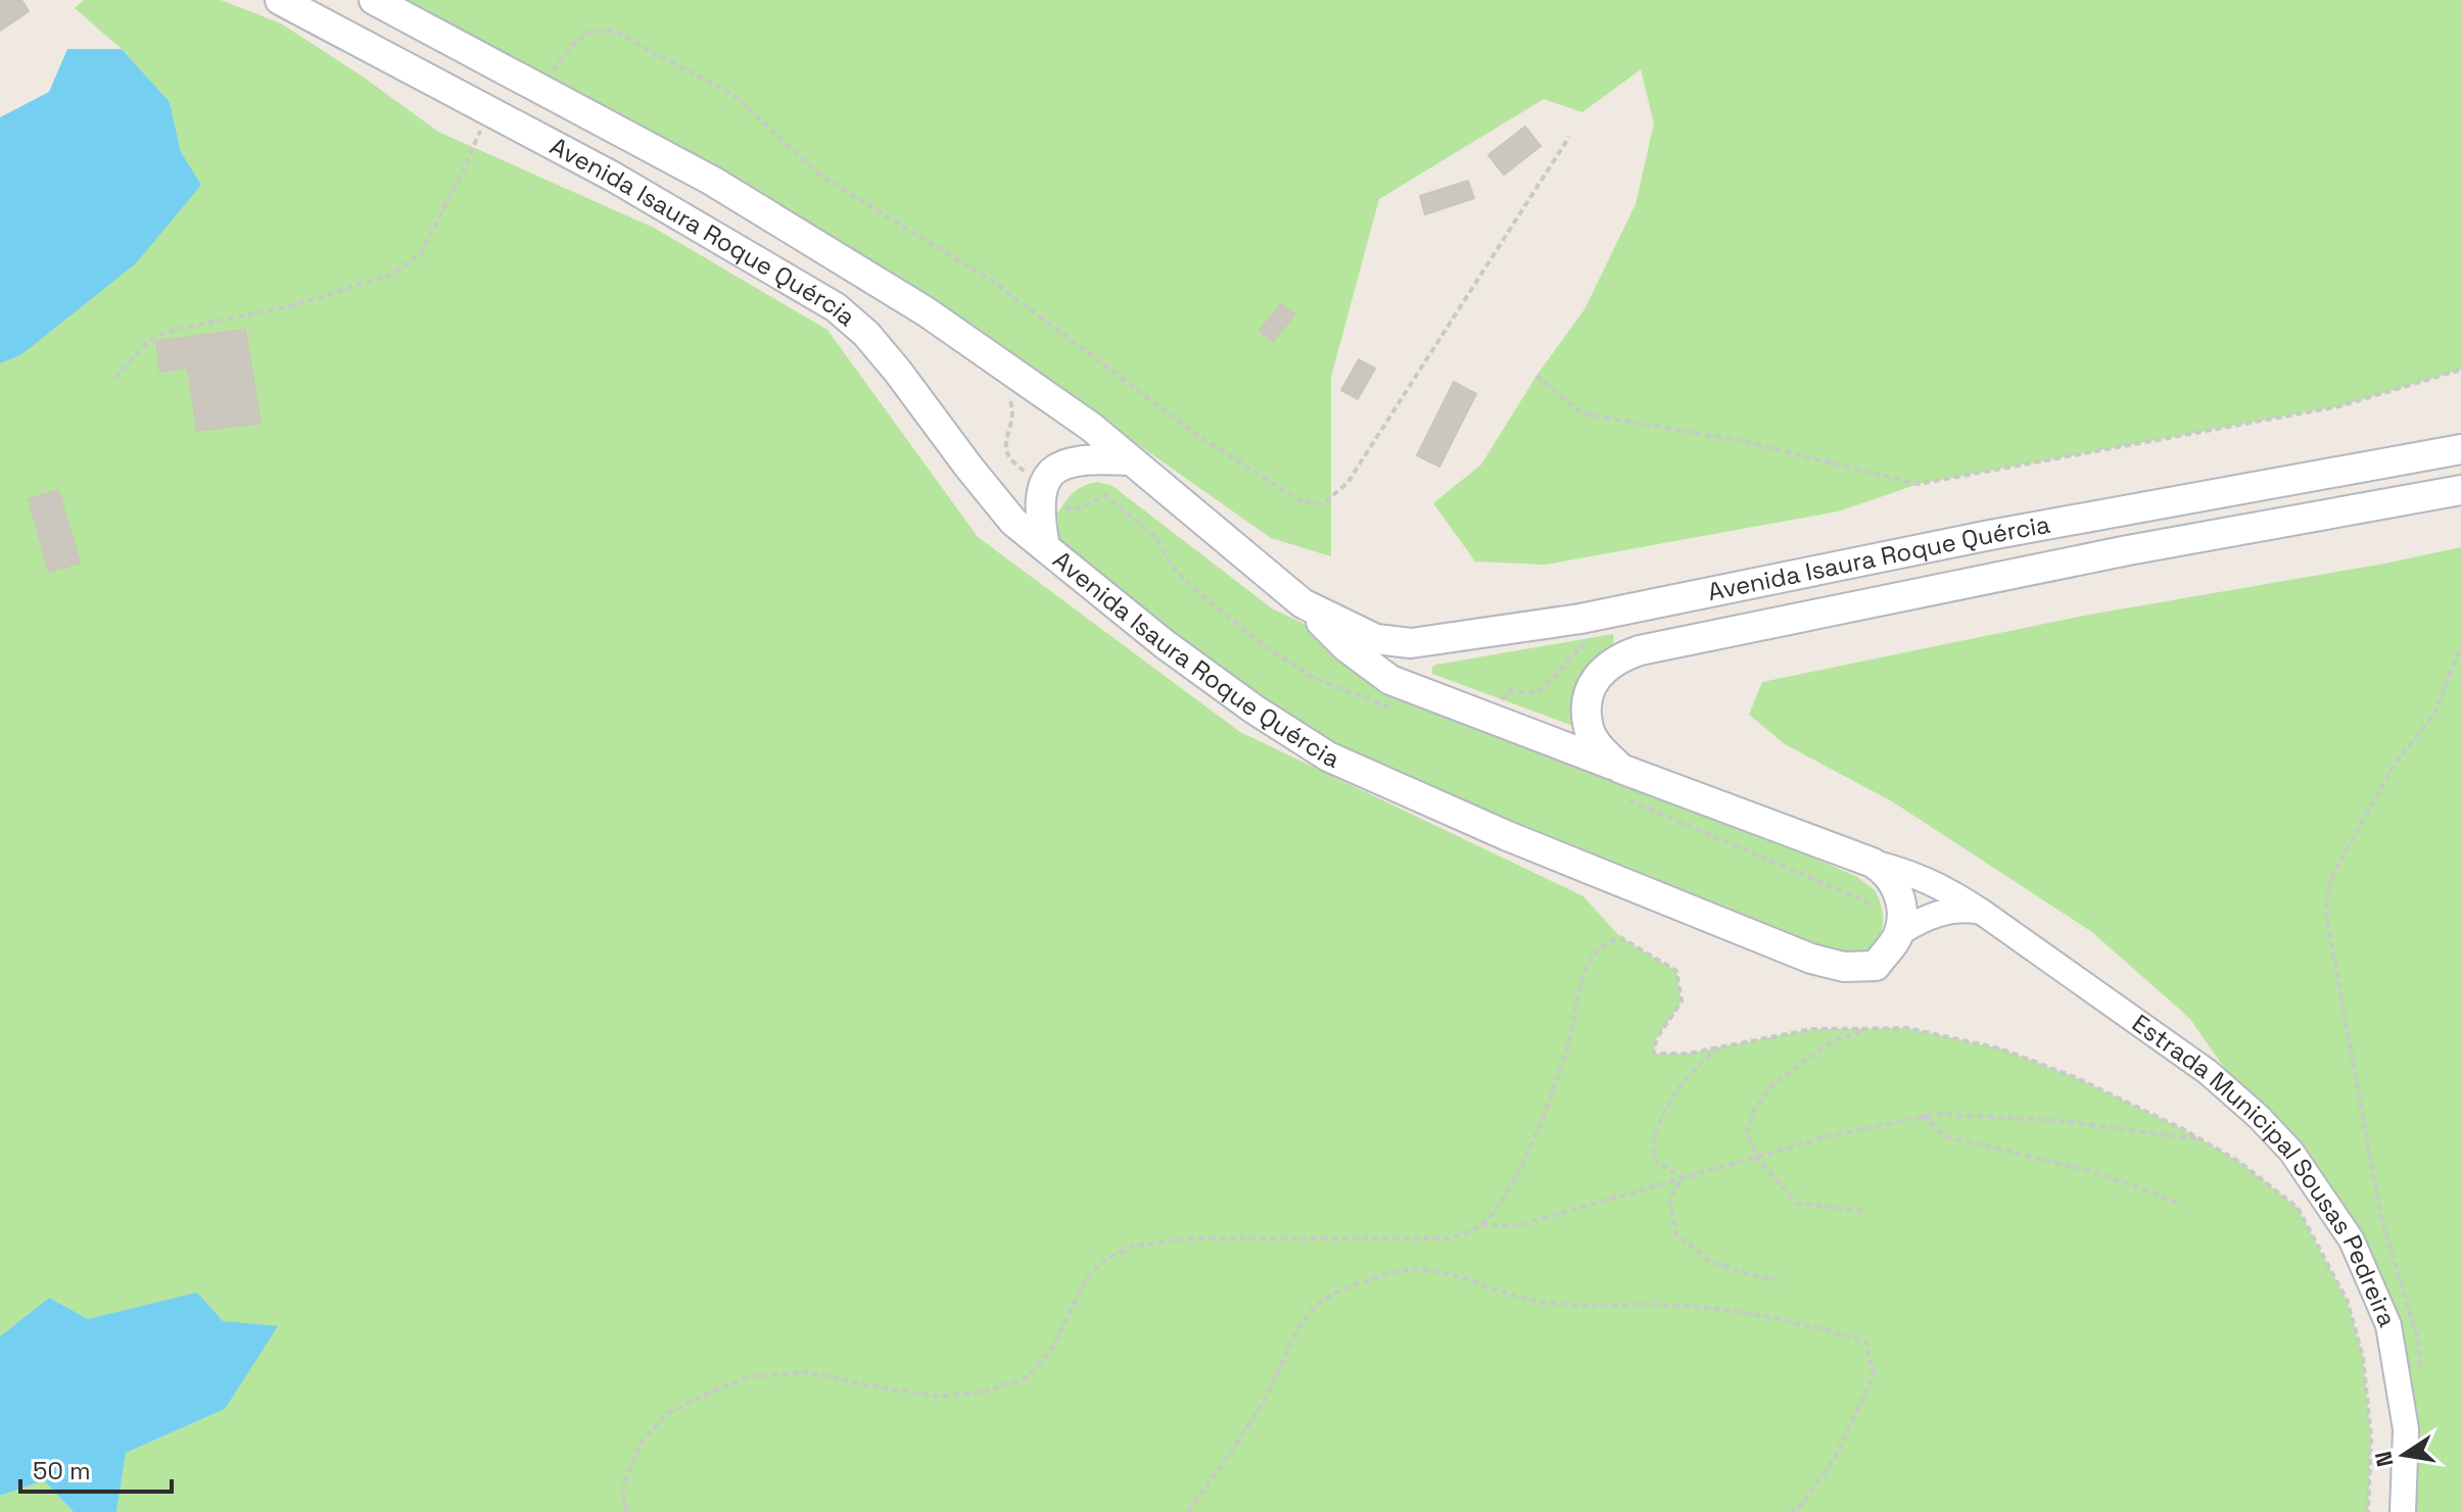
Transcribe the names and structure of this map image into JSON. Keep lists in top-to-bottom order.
{
  "streets": {
    "main road": ["Avenida Isaura Roque Quércia"],
    "street": ["Estrada Municipal Sousas Pedreira"]
  },
  "crossings": [
    ["Avenida Isaura Roque Quércia", "Estrada Municipal Sousas Pedreira"]
  ],
  "scale_bar": "50 m",
  "north": "left"
}
